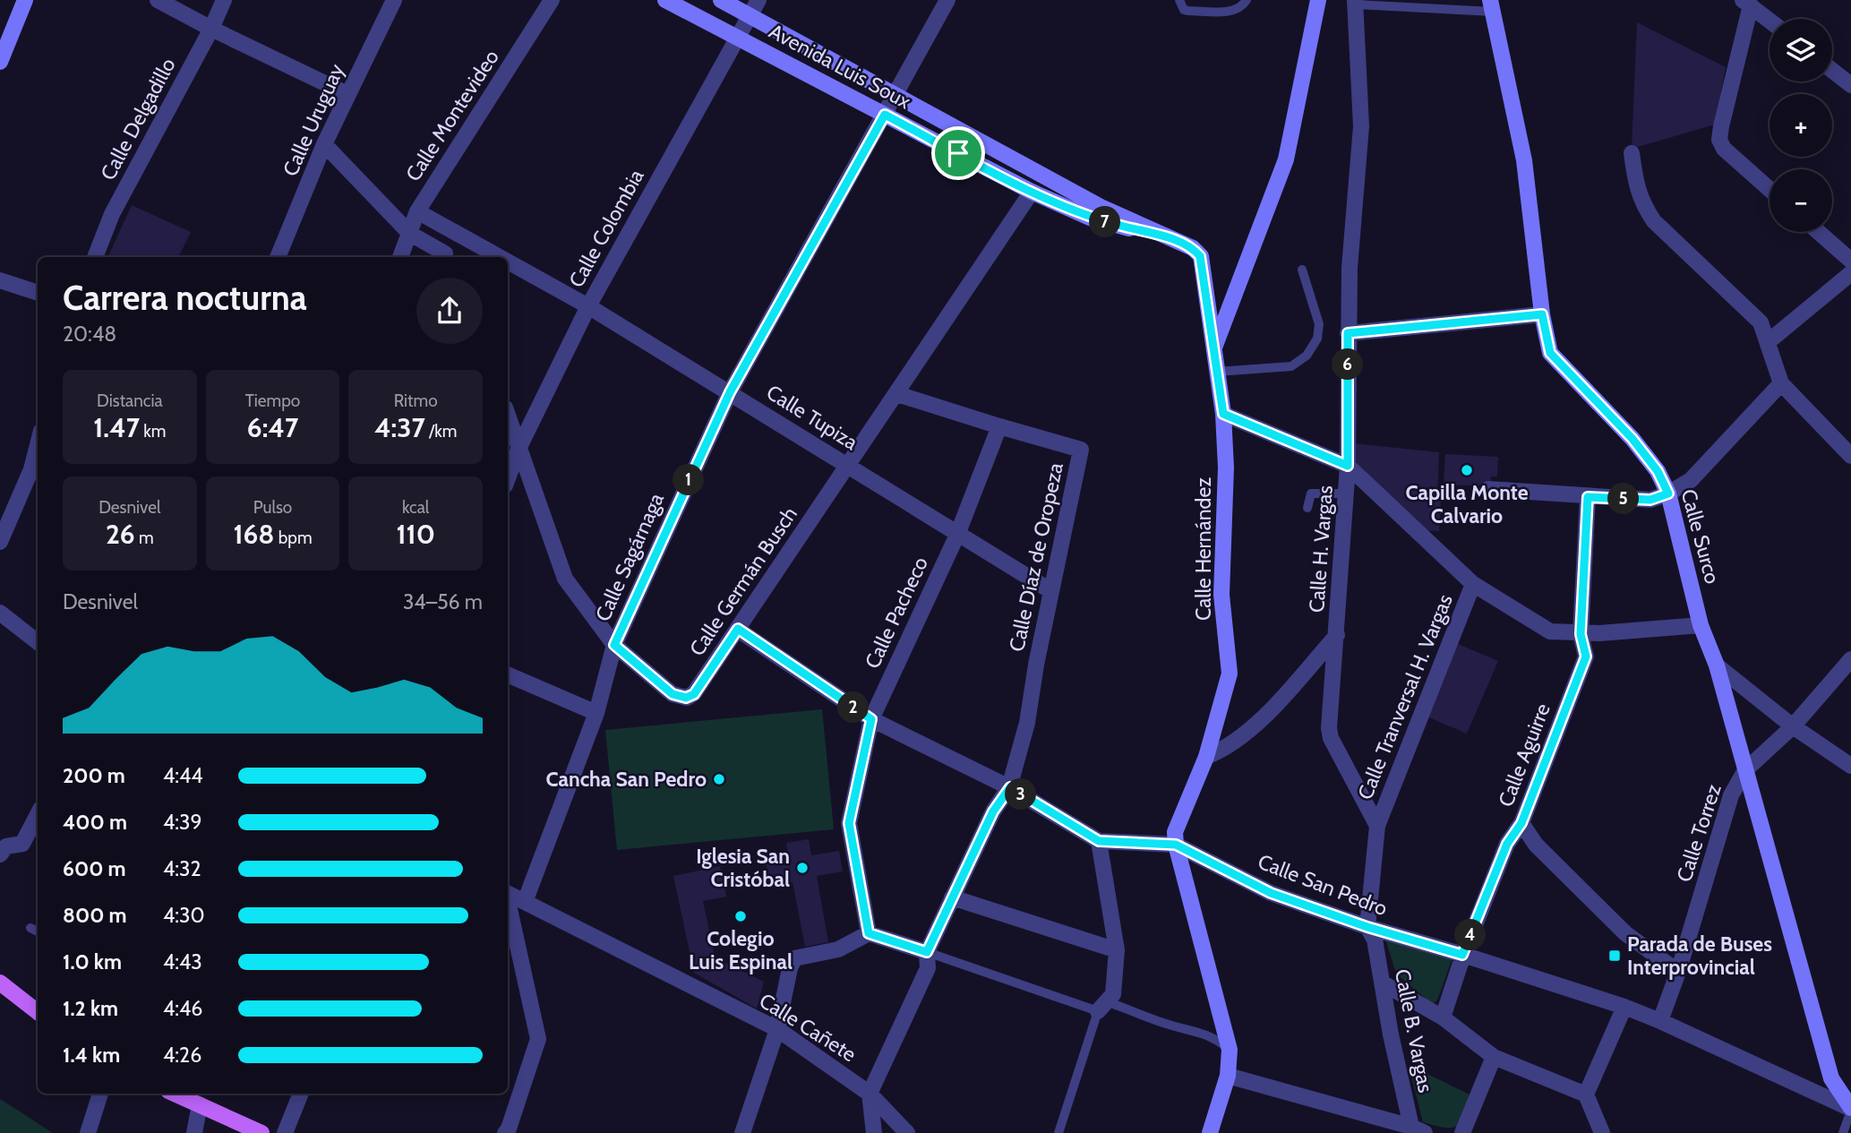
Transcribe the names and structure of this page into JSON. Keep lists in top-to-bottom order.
{
  "streets": {
    "main road": ["Avenida Luis Soux", "Calle Surco", "Calle Hernández"],
    "street": [
      "Calle Montevideo",
      "Calle Delgadillo",
      "Calle Uruguay",
      "Calle Colombia",
      "Calle Tupiza",
      "Calle H. Vargas",
      "Calle Sagárnaga",
      "Calle Díaz de Oropeza",
      "Calle Germán Busch",
      "Calle Pacheco",
      "Calle Tranversal H. Vargas",
      "Calle Aguirre",
      "Calle Torrez",
      "Calle San Pedro",
      "Calle Cañete",
      "Calle B. Vargas"
    ]
  },
  "crossings": [
    ["Avenida Luis Soux", "Calle Colombia"],
    ["Avenida Luis Soux", "Calle Hernández"],
    ["Avenida Luis Soux", "Calle Sagárnaga"],
    ["Avenida Luis Soux", "Calle Germán Busch"],
    ["Calle Montevideo", "Calle Tupiza"],
    ["Calle Colombia", "Calle Tupiza"],
    ["Calle Colombia", "Calle Germán Busch"],
    ["Calle Tupiza", "Calle Sagárnaga"],
    ["Calle Tupiza", "Calle Díaz de Oropeza"],
    ["Calle Tupiza", "Calle Germán Busch"],
    ["Calle Tupiza", "Calle Pacheco"],
    ["Calle Surco", "Calle Torrez"],
    ["Calle Surco", "Calle San Pedro"],
    ["Calle Hernández", "Calle San Pedro"],
    ["Calle H. Vargas", "Calle Tranversal H. Vargas"],
    ["Calle H. Vargas", "Calle B. Vargas"],
    ["Calle Sagárnaga", "Calle Germán Busch"],
    ["Calle Sagárnaga", "Calle Cañete"],
    ["Calle Díaz de Oropeza", "Calle Germán Busch"],
    ["Calle Díaz de Oropeza", "Calle Pacheco"],
    ["Calle Díaz de Oropeza", "Calle San Pedro"],
    ["Calle Díaz de Oropeza", "Calle Cañete"],
    ["Calle Germán Busch", "Calle San Pedro"],
    ["Calle Pacheco", "Calle San Pedro"],
    ["Calle Tranversal H. Vargas", "Calle B. Vargas"],
    ["Calle Aguirre", "Calle San Pedro"],
    ["Calle Torrez", "Calle San Pedro"],
    ["Calle San Pedro", "Calle B. Vargas"]
  ],
  "places": {
    "other": [
      "Capilla Monte Calvario",
      "Cancha San Pedro",
      "Iglesia San Cristóbal",
      "Colegio Luis Espinal"
    ],
    "transit": ["Parada de Buses Interprovincial"]
  },
  "page": {
    "map_buttons": ["+", "−"],
    "pins": [
      "7",
      "6",
      "1",
      "5",
      "2",
      "3",
      "4"
    ],
    "heading": ["Carrera nocturna", "20:48"],
    "stats": [
      ["Distancia", "1.47 km"],
      ["Tiempo", "6:47"],
      ["Ritmo", "4:37 /km"],
      ["Desnivel", "26 m"],
      ["Pulso", "168 bpm"],
      ["kcal", "110"]
    ],
    "chart": ["Desnivel", "34–56 m"],
    "list": [
      {
        "name": "200 m",
        "note": "4:44"
      },
      {
        "name": "400 m",
        "note": "4:39"
      },
      {
        "name": "600 m",
        "note": "4:32"
      },
      {
        "name": "800 m",
        "note": "4:30"
      },
      {
        "name": "1.0 km",
        "note": "4:43"
      },
      {
        "name": "1.2 km",
        "note": "4:46"
      },
      {
        "name": "1.4 km",
        "note": "4:26"
      }
    ]
  }
}
